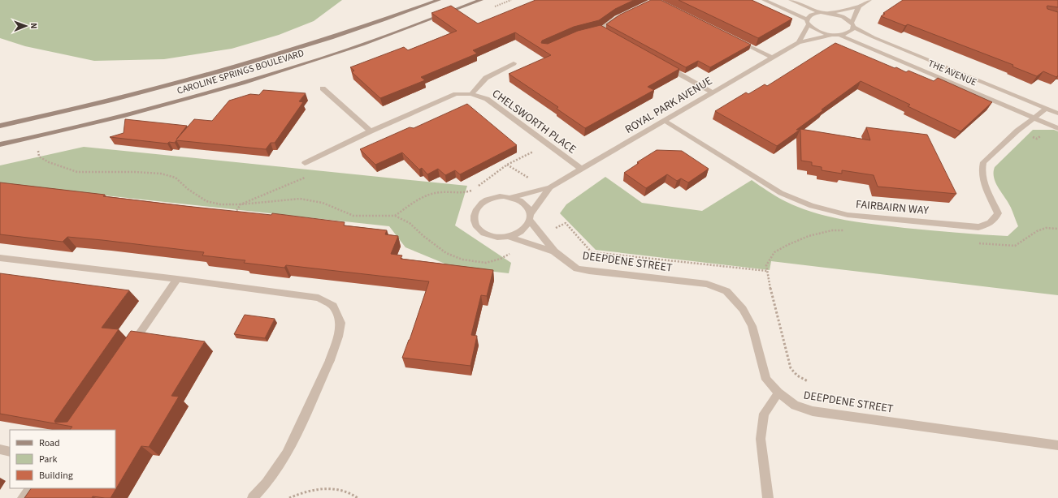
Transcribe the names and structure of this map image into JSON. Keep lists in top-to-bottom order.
{
  "streets": {
    "main road": ["CAROLINE SPRINGS BOULEVARD"],
    "street": [
      "THE AVENUE",
      "ROYAL PARK AVENUE",
      "CHELSWORTH PLACE",
      "FAIRBAIRN WAY",
      "DEEPDENE STREET"
    ]
  },
  "crossings": [
    ["THE AVENUE", "FAIRBAIRN WAY"],
    ["ROYAL PARK AVENUE", "CHELSWORTH PLACE"],
    ["ROYAL PARK AVENUE", "FAIRBAIRN WAY"],
    ["ROYAL PARK AVENUE", "DEEPDENE STREET"]
  ],
  "legend": ["Road", "Park", "Building"],
  "north": "right"
}
